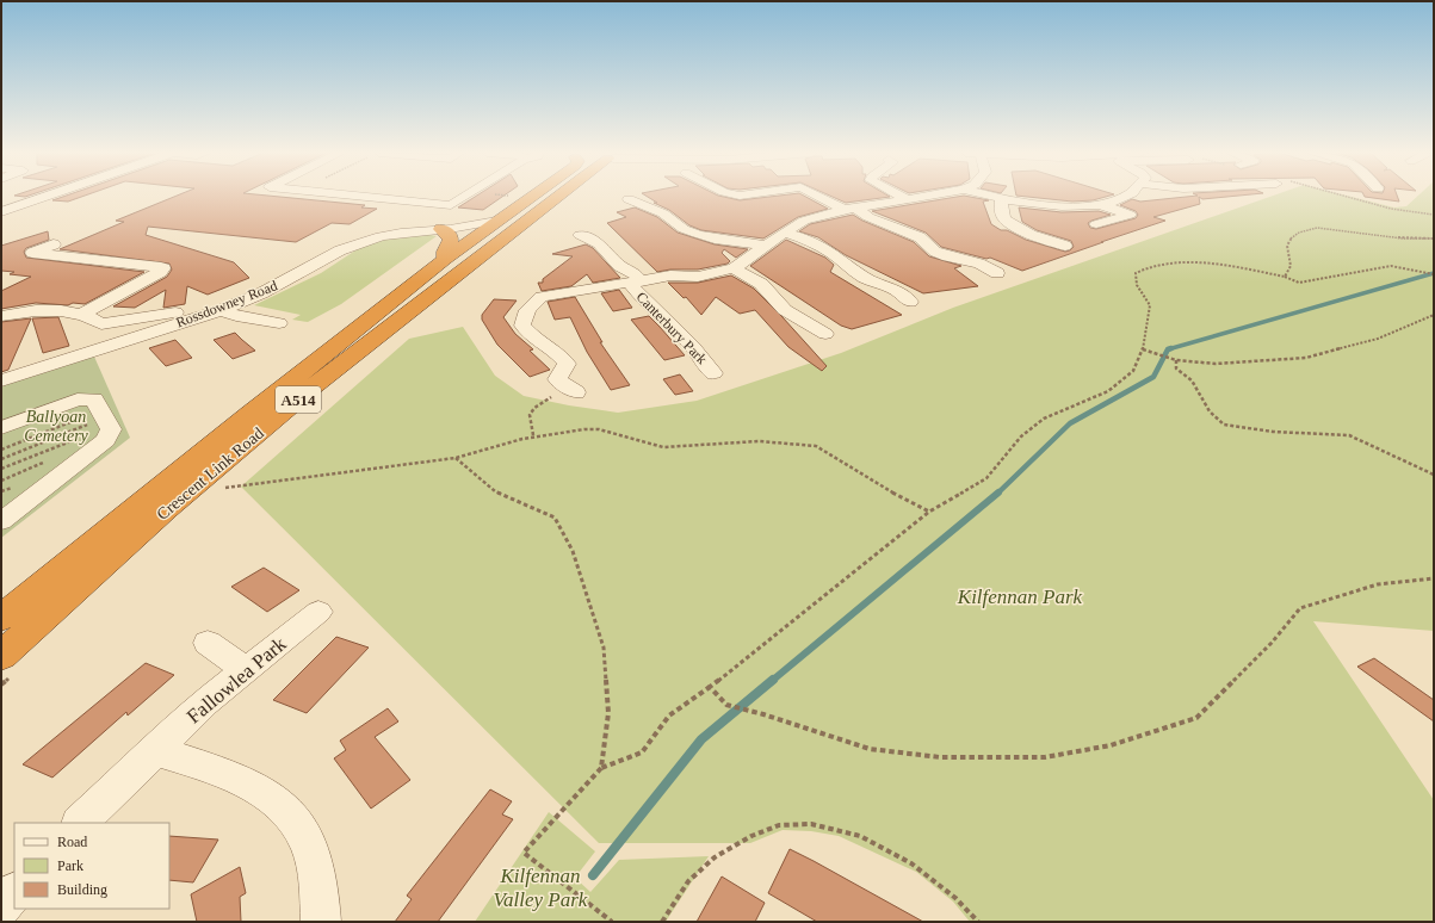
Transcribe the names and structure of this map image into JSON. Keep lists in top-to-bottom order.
{
  "streets": {
    "highway": ["A514", "Crescent Link Road"],
    "street": ["Rossdowney Road", "Canterbury Park", "Fallowlea Park"]
  },
  "crossings": [
    ["Rossdowney Road", "Crescent Link Road"]
  ],
  "parks": ["Ballyoan Cemetery", "Kilfennan Park", "Kilfennan Valley Park"],
  "legend": ["Road", "Park", "Building"]
}
